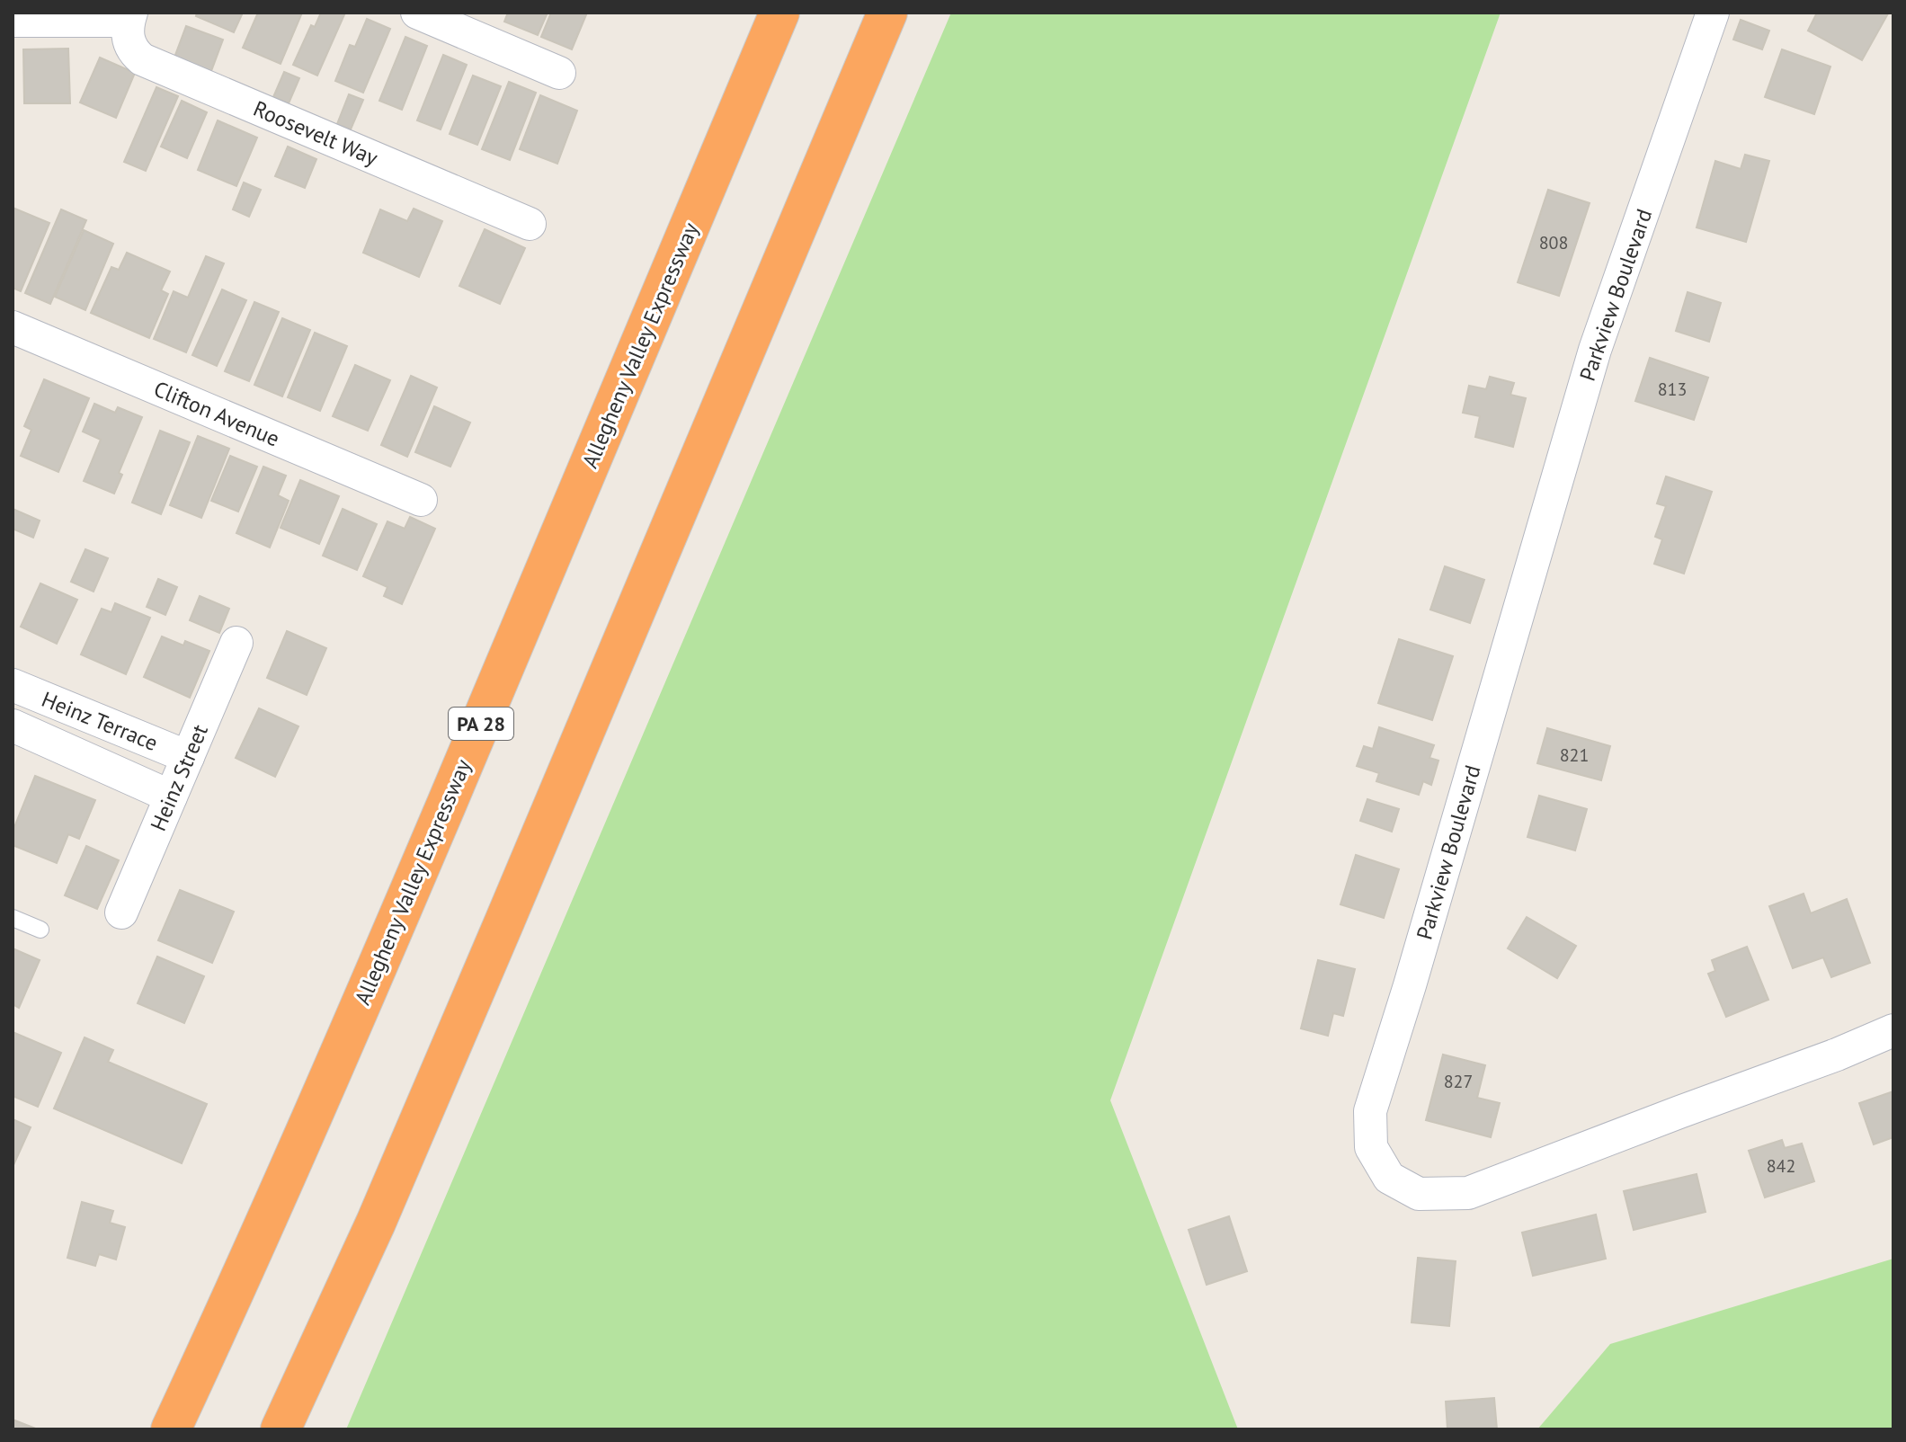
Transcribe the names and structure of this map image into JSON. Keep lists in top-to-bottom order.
{
  "streets": {
    "highway": ["Allegheny Valley Expressway", "PA 28"],
    "street": [
      "Roosevelt Way",
      "Parkview Boulevard",
      "Clifton Avenue",
      "Heinz Terrace",
      "Heinz Street"
    ]
  },
  "crossings": [
    ["Heinz Terrace", "Heinz Street"]
  ],
  "house_numbers": [
    "808",
    "813",
    "821",
    "827",
    "842"
  ]
}
